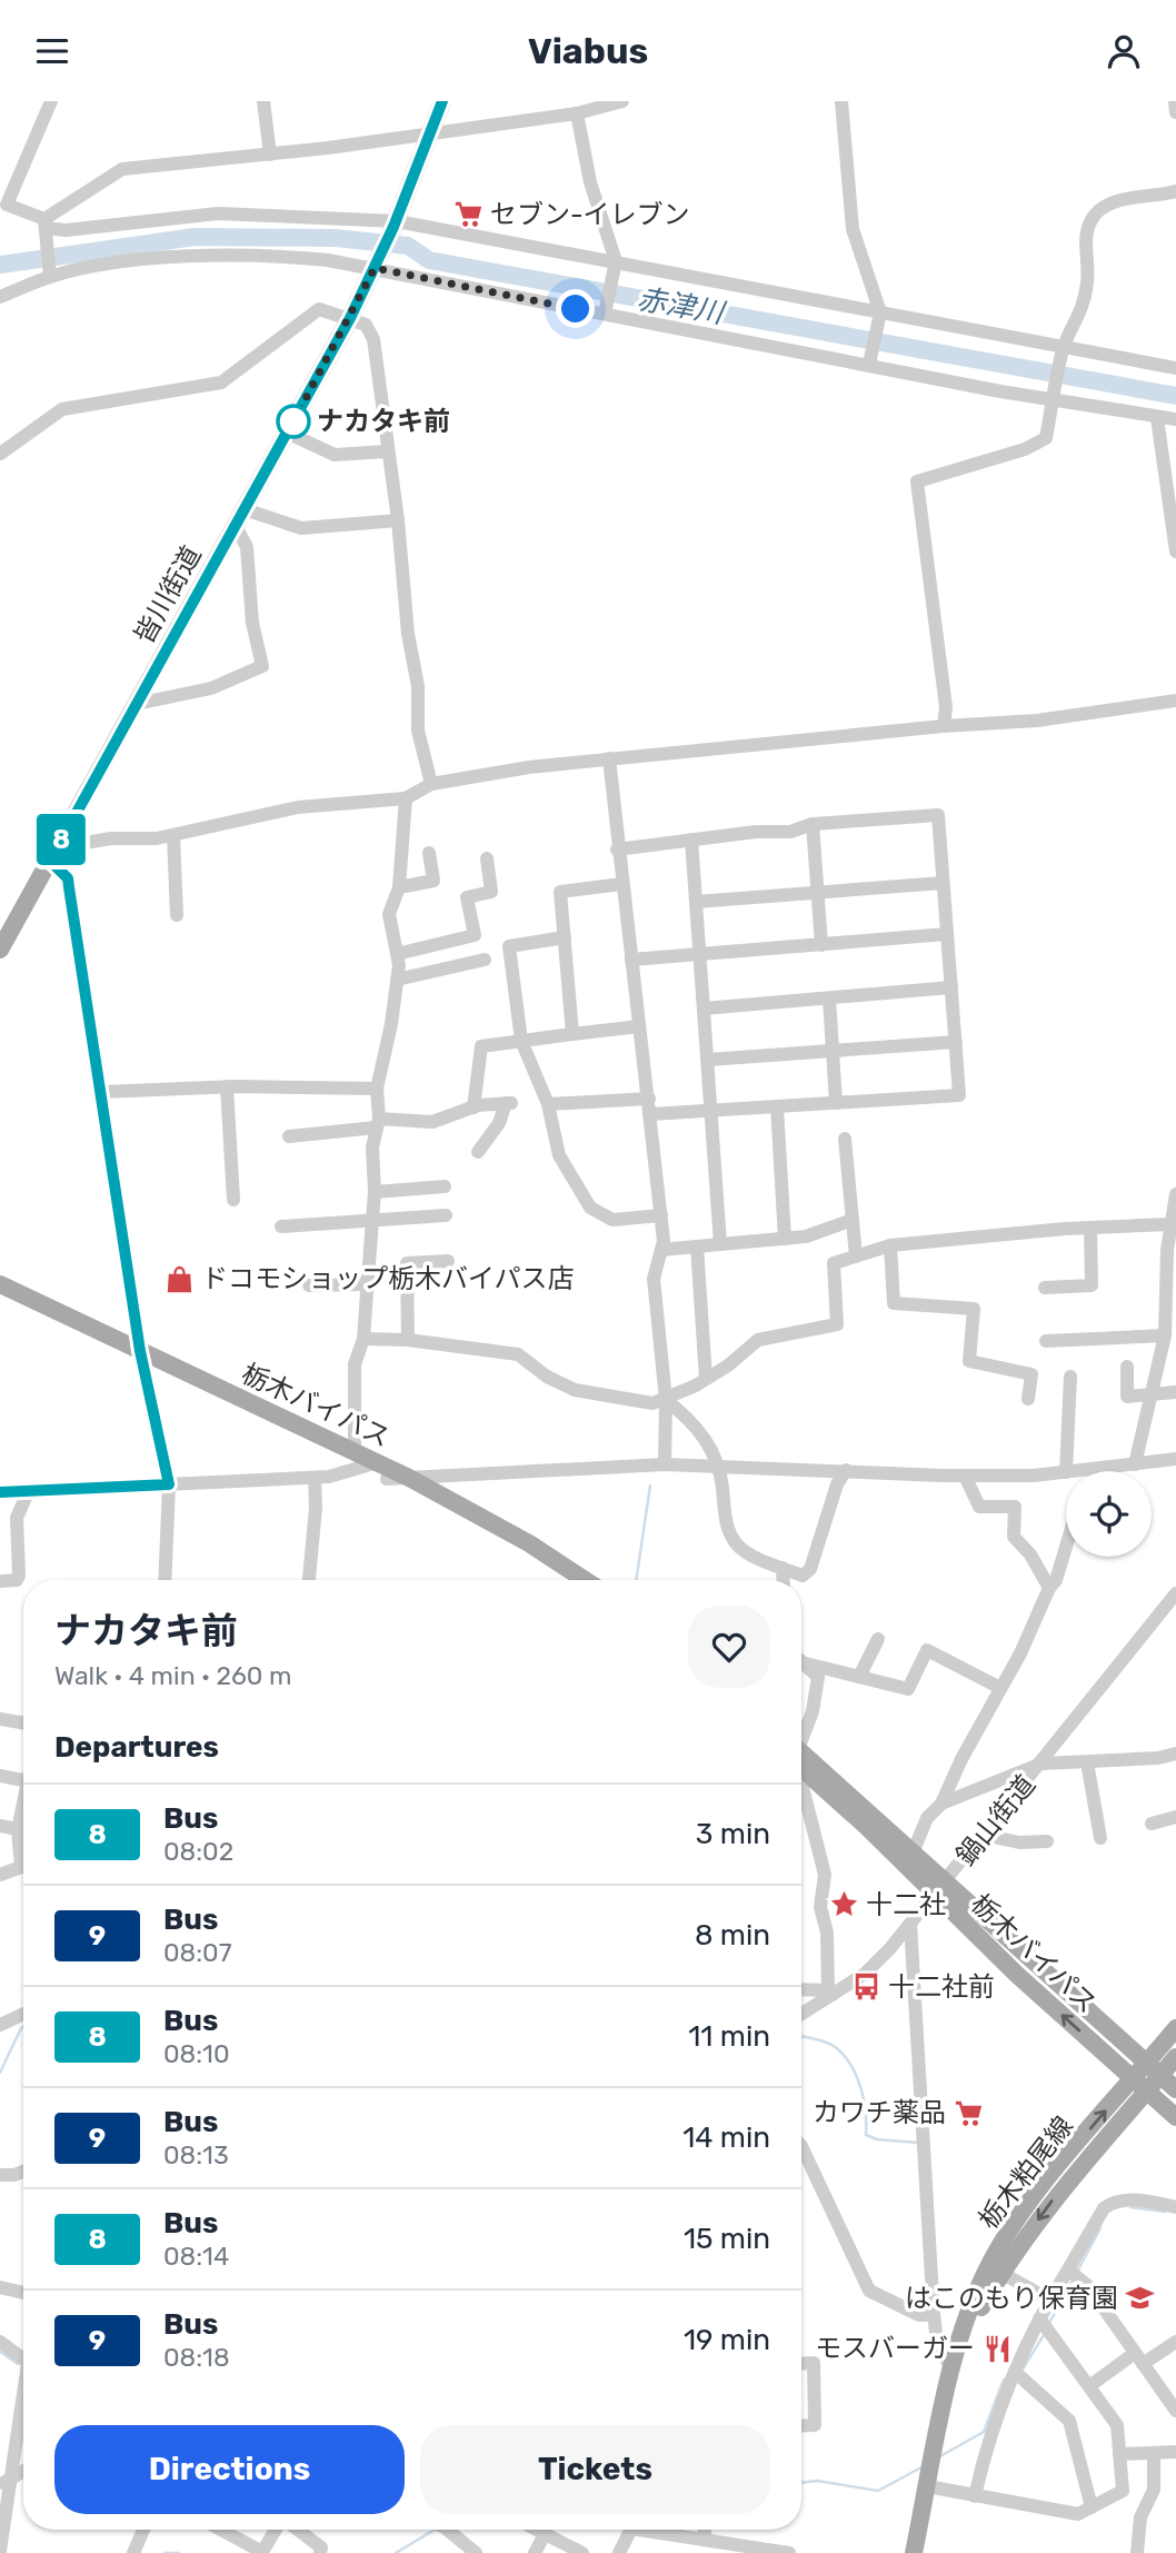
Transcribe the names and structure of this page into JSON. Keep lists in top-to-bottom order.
{
  "streets": {
    "main road": ["皆川街道", "栃木バイパス", "栃木粕尾線"],
    "street": ["鍋山街道"]
  },
  "crossings": [
    ["栃木バイパス", "鍋山街道"],
    ["栃木バイパス", "栃木粕尾線"]
  ],
  "water": ["赤津川"],
  "places": {
    "supermarket": ["セブン-イレブン", "カワチ薬品"],
    "other": ["ナカタキ前"],
    "shop": ["ドコモショップ栃木バイパス店"],
    "place": ["十二社"],
    "bus stop": ["十二社前"],
    "school or university": ["はこのもり保育園"],
    "restaurant": ["モスバーガー"]
  },
  "lines": ["bus line 8"],
  "page": {
    "header": "Viabus",
    "on_map": "8",
    "heading": [
      ["ナカタキ前", "Walk · 4 min · 260 m"],
      "Departures"
    ],
    "list": [
      {
        "mark": "8",
        "name": "Bus",
        "note": "08:02",
        "value": "3 min"
      },
      {
        "mark": "9",
        "name": "Bus",
        "note": "08:07",
        "value": "8 min"
      },
      {
        "mark": "8",
        "name": "Bus",
        "note": "08:10",
        "value": "11 min"
      },
      {
        "mark": "9",
        "name": "Bus",
        "note": "08:13",
        "value": "14 min"
      },
      {
        "mark": "8",
        "name": "Bus",
        "note": "08:14",
        "value": "15 min"
      },
      {
        "mark": "9",
        "name": "Bus",
        "note": "08:18",
        "value": "19 min"
      }
    ],
    "buttons": ["Directions", "Tickets"]
  }
}
